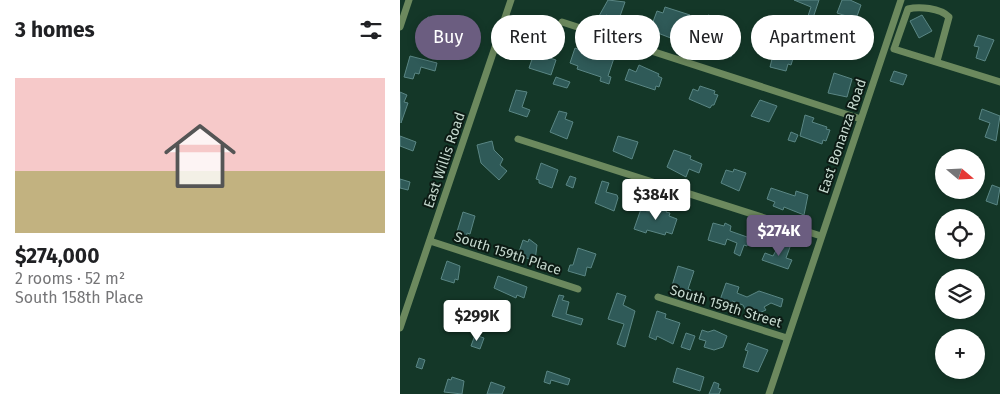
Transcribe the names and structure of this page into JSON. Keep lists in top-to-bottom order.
{
  "streets": {
    "street": [
      "East Bonanza Road",
      "East Willis Road",
      "South 159th Place",
      "South 159th Street"
    ]
  },
  "crossings": [
    ["East Bonanza Road", "South 159th Street"],
    ["East Willis Road", "South 159th Place"]
  ],
  "north": "right",
  "page": {
    "heading": "3 homes",
    "chip": [
      "Buy",
      "Rent",
      "Filters",
      "New",
      "Apartment"
    ],
    "list": [
      {
        "name": "$274,000",
        "note": "2 rooms · 52 m² · South 158th Place"
      }
    ],
    "map_buttons": "+",
    "price": ["$384K", "$274K", "$299K"]
  }
}
